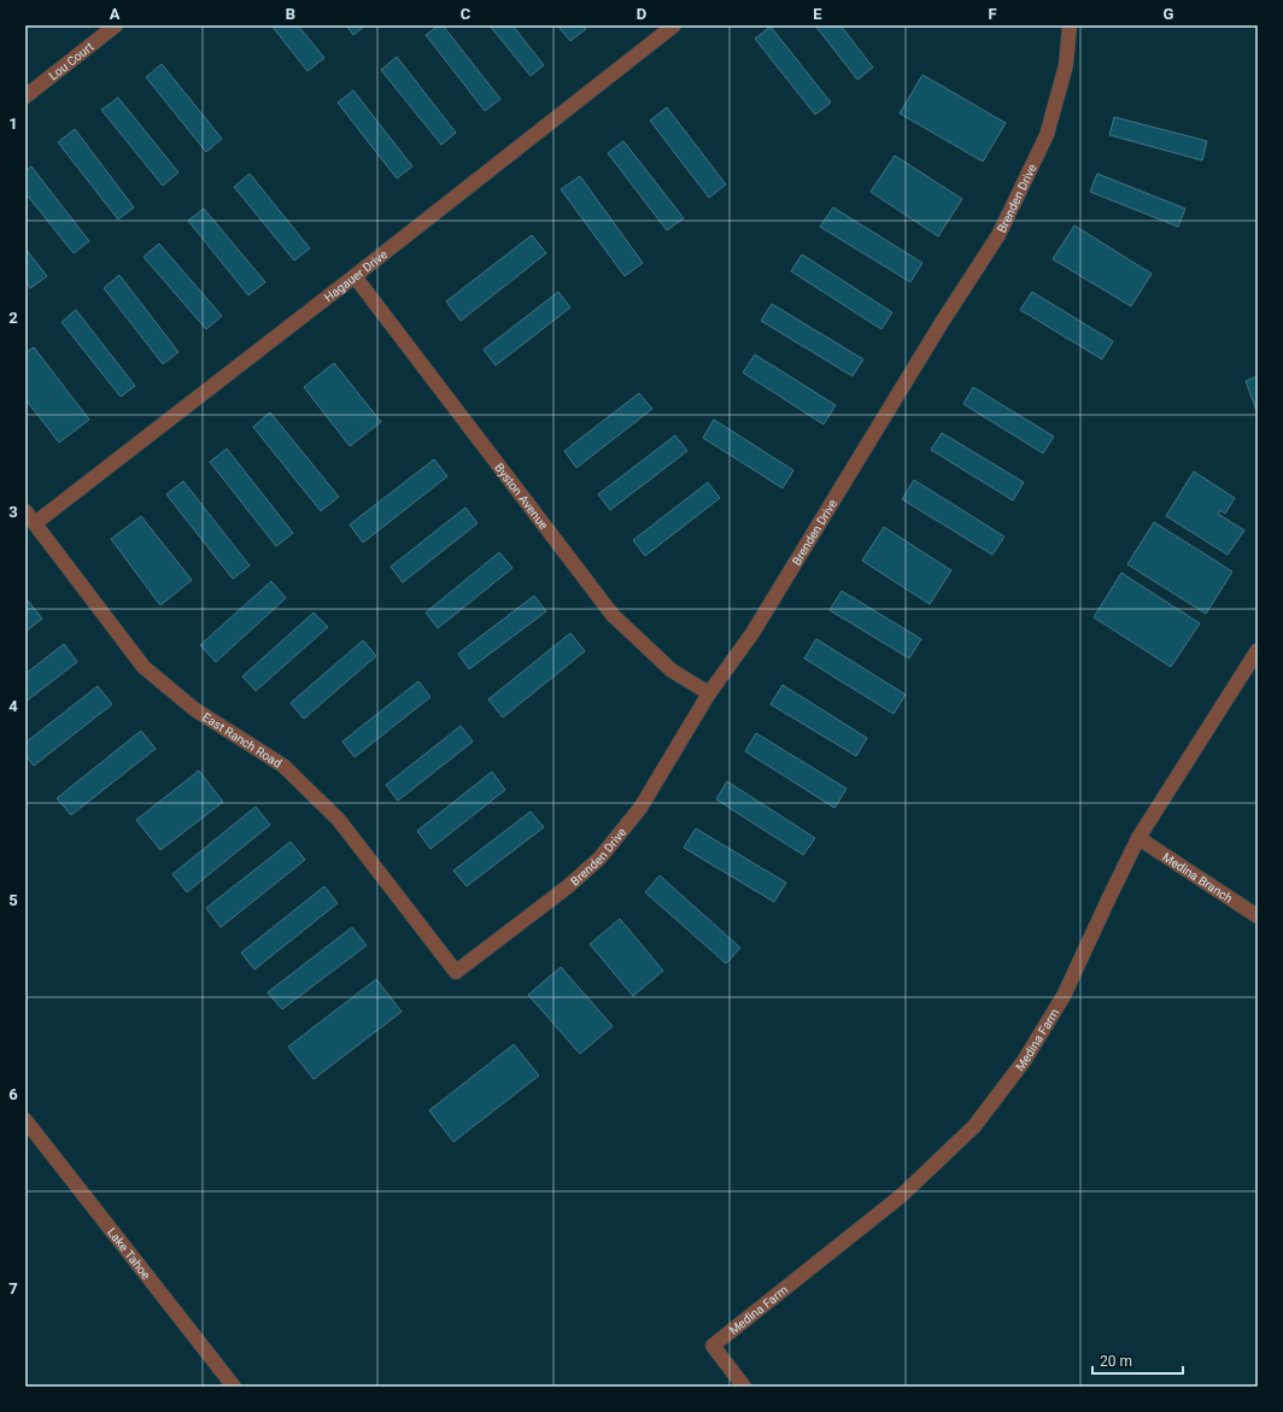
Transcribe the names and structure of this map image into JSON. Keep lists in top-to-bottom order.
{
  "streets": {
    "street": [
      "Lou Court",
      "Brenden Drive",
      "Hagauer Drive",
      "Byston Avenue",
      "East Ranch Road",
      "Medina Branch",
      "Medina Farm",
      "Lake Tahoe"
    ]
  },
  "crossings": [
    ["Brenden Drive", "Byston Avenue"],
    ["Brenden Drive", "East Ranch Road"],
    ["Hagauer Drive", "Byston Avenue"],
    ["Hagauer Drive", "East Ranch Road"],
    ["Medina Branch", "Medina Farm"]
  ],
  "scale_bar": "20 m",
  "grid": {
    "columns": [
      "A",
      "B",
      "C",
      "D",
      "E",
      "F",
      "G"
    ],
    "rows": [
      "1",
      "2",
      "3",
      "4",
      "5",
      "6",
      "7"
    ]
  }
}
